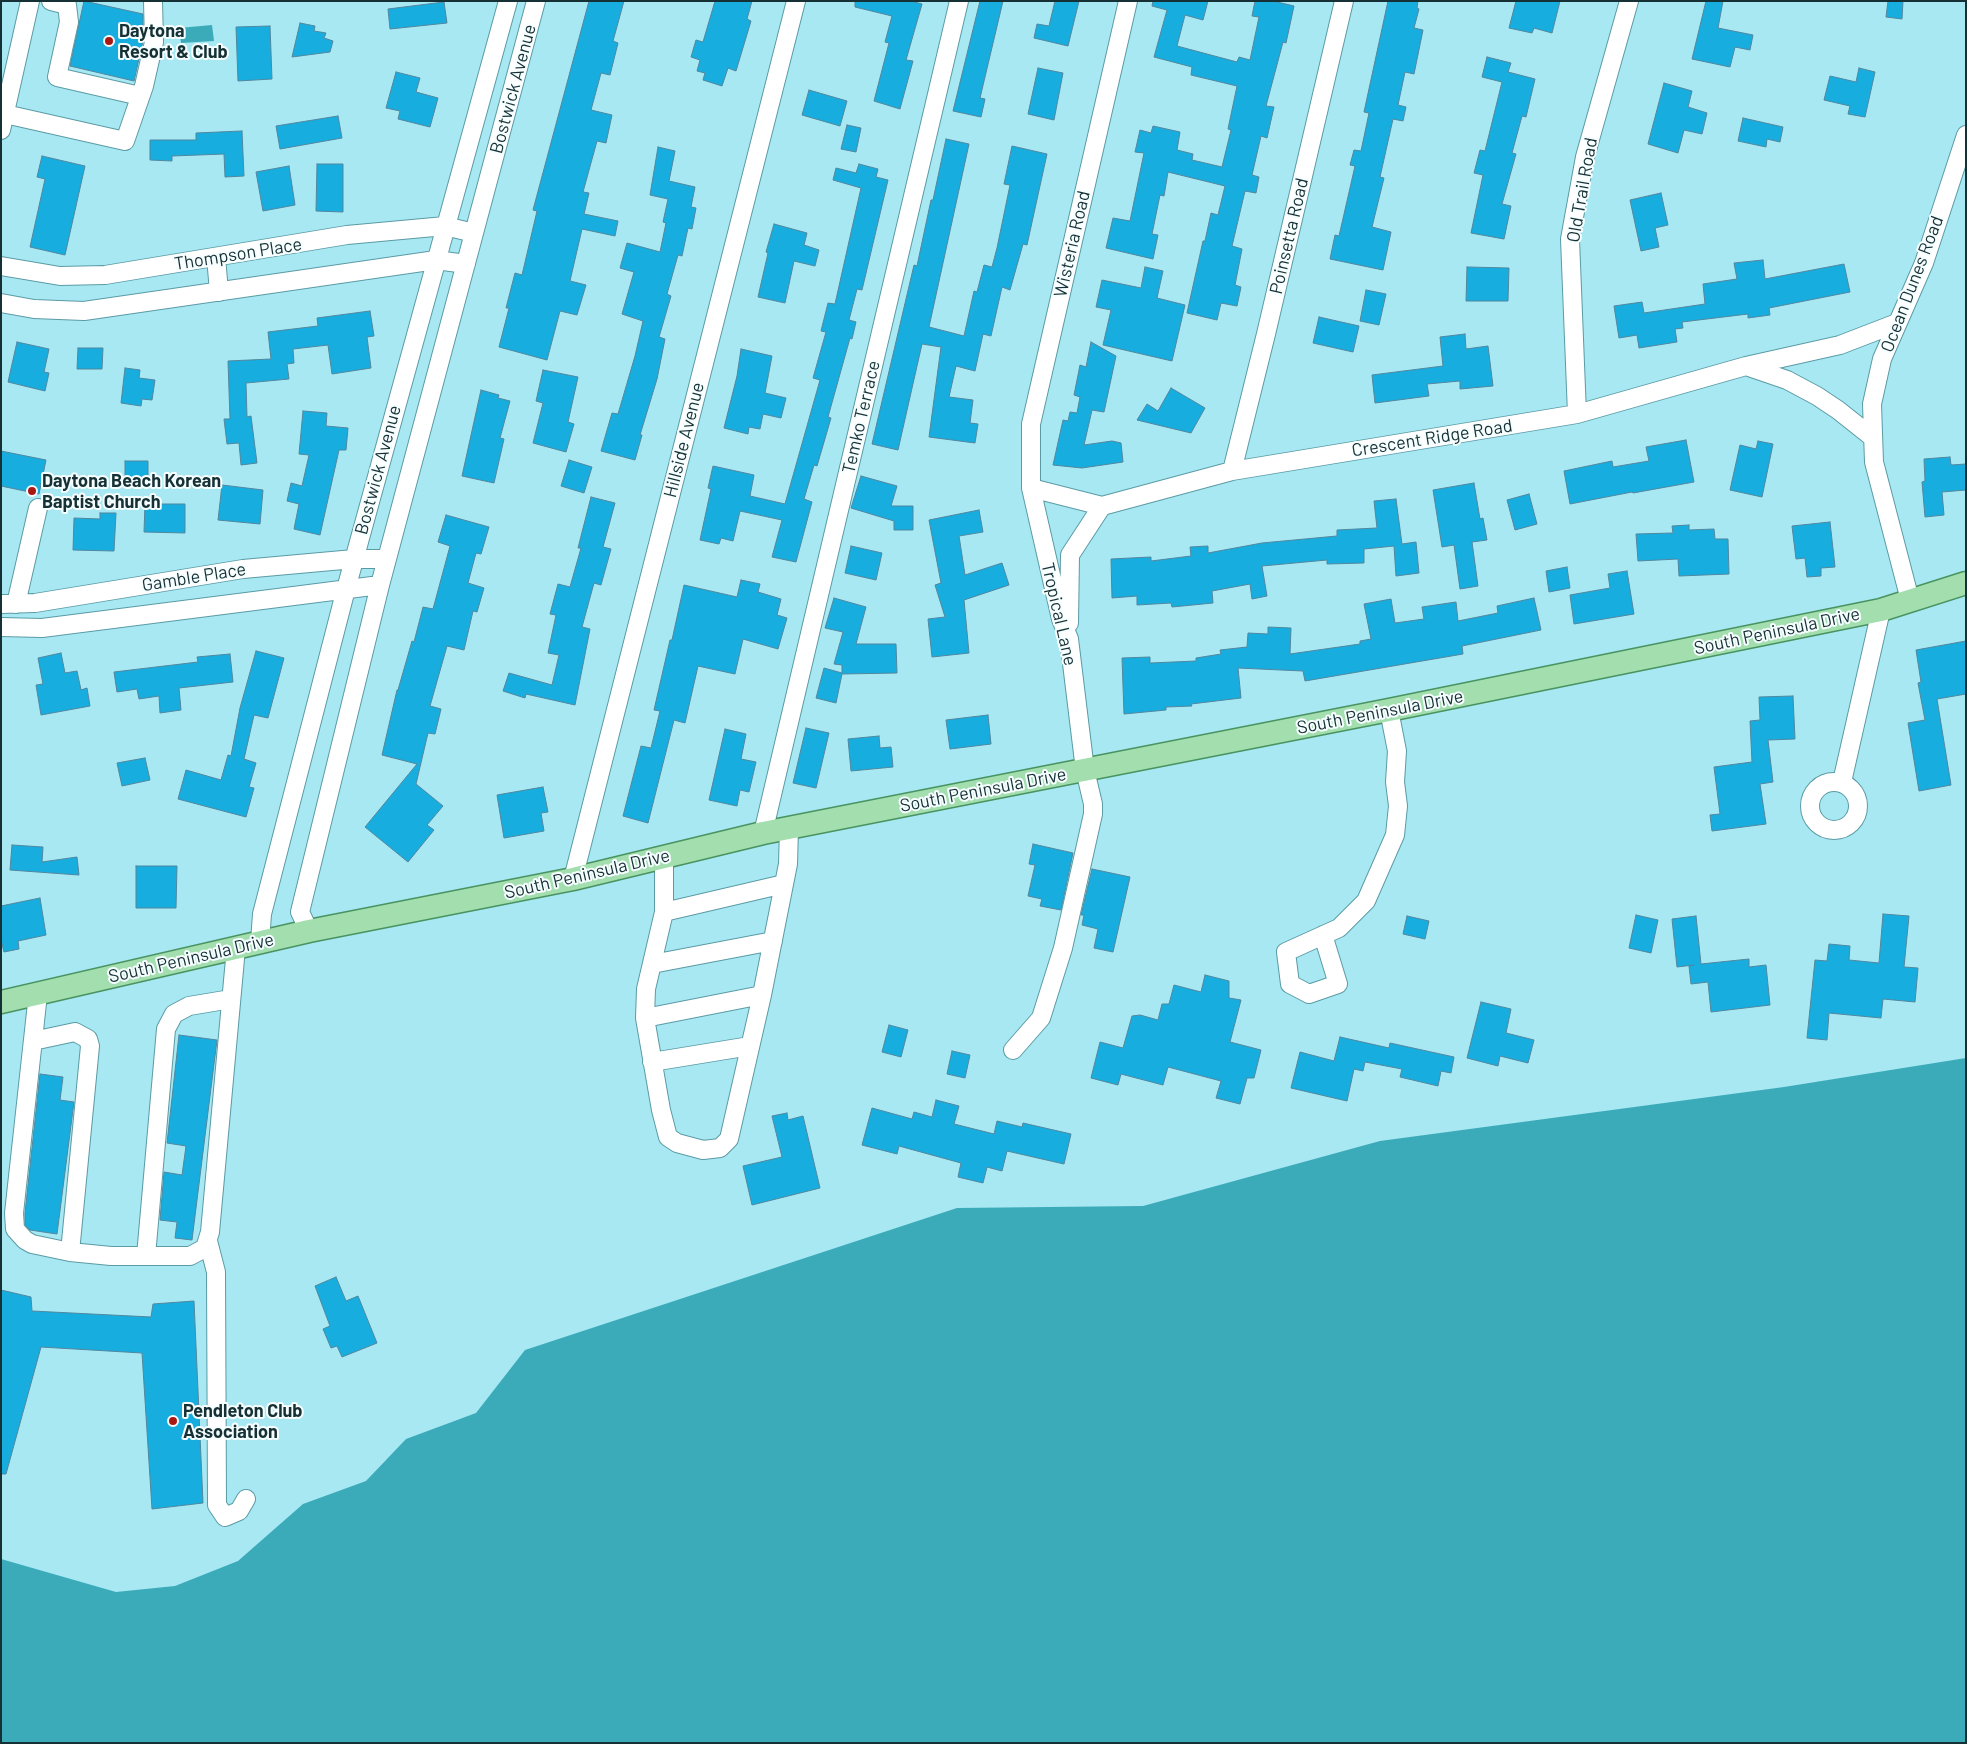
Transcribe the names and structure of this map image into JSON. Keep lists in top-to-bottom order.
{
  "streets": {
    "main road": ["South Peninsula Drive"],
    "street": [
      "Bostwick Avenue",
      "Old Trail Road",
      "Poinsetta Road",
      "Wisteria Road",
      "Thompson Place",
      "Ocean Dunes Road",
      "Temko Terrace",
      "Crescent Ridge Road",
      "Hillside Avenue",
      "Gamble Place",
      "Tropical Lane"
    ]
  },
  "crossings": [
    ["Bostwick Avenue", "Thompson Place"],
    ["Bostwick Avenue", "Gamble Place"],
    ["Bostwick Avenue", "South Peninsula Drive"],
    ["Old Trail Road", "Crescent Ridge Road"],
    ["Poinsetta Road", "Crescent Ridge Road"],
    ["Wisteria Road", "Tropical Lane"],
    ["Ocean Dunes Road", "Crescent Ridge Road"],
    ["Ocean Dunes Road", "South Peninsula Drive"],
    ["Temko Terrace", "South Peninsula Drive"],
    ["Hillside Avenue", "South Peninsula Drive"],
    ["Tropical Lane", "South Peninsula Drive"]
  ],
  "places": ["Daytona Resort & Club", "Daytona Beach Korean Baptist Church", "Pendleton Club Association"]
}
